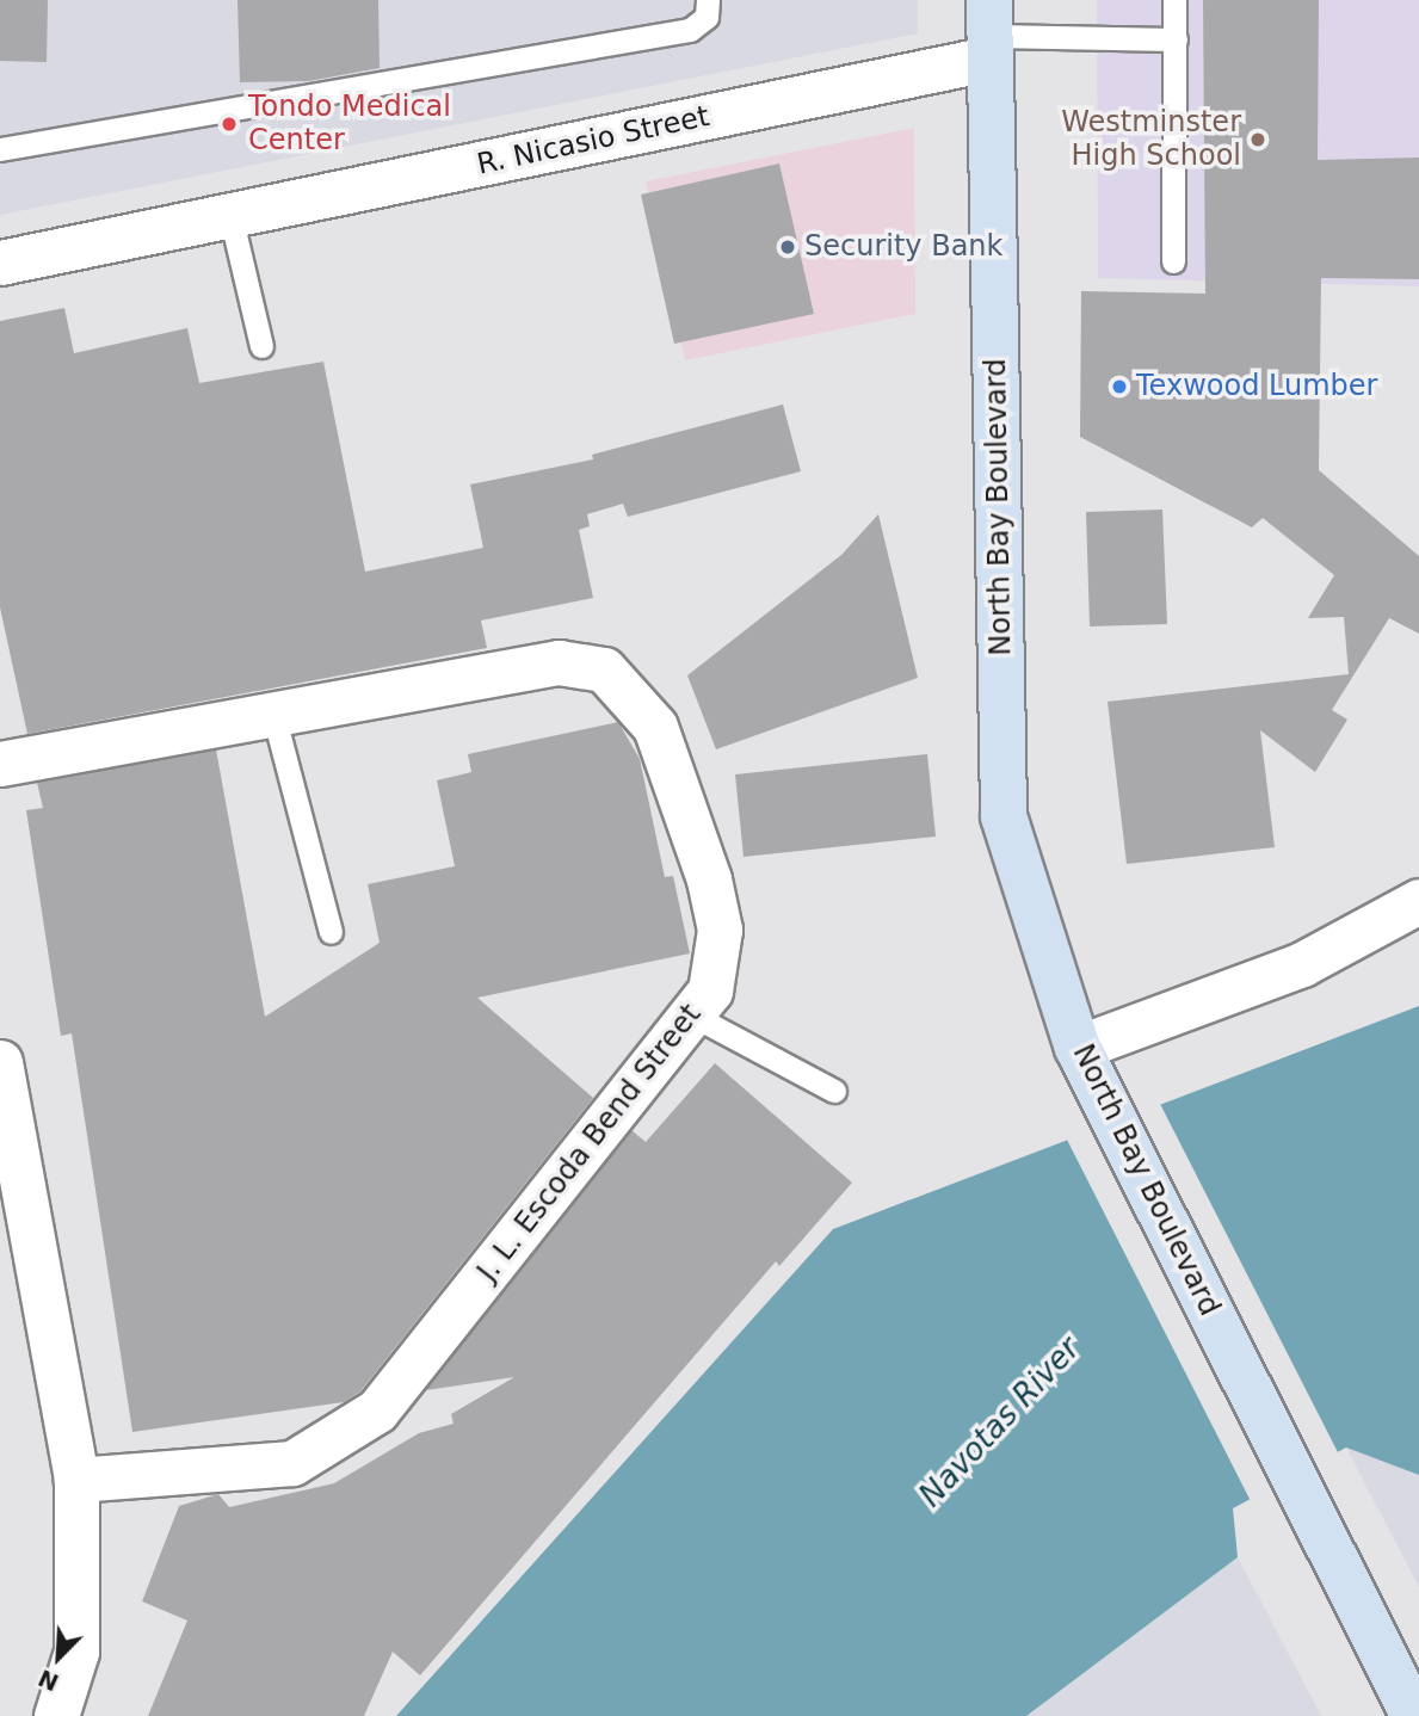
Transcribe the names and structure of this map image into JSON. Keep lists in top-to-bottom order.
{
  "streets": {
    "main road": ["North Bay Boulevard"],
    "street": ["R. Nicasio Street", "J. L. Escoda Bend Street"]
  },
  "crossings": [
    ["R. Nicasio Street", "North Bay Boulevard"]
  ],
  "water": ["Navotas River"],
  "places": [
    "Tondo Medical Center",
    "Westminster High School",
    "Security Bank",
    "Texwood Lumber"
  ],
  "north": "bottom left"
}
